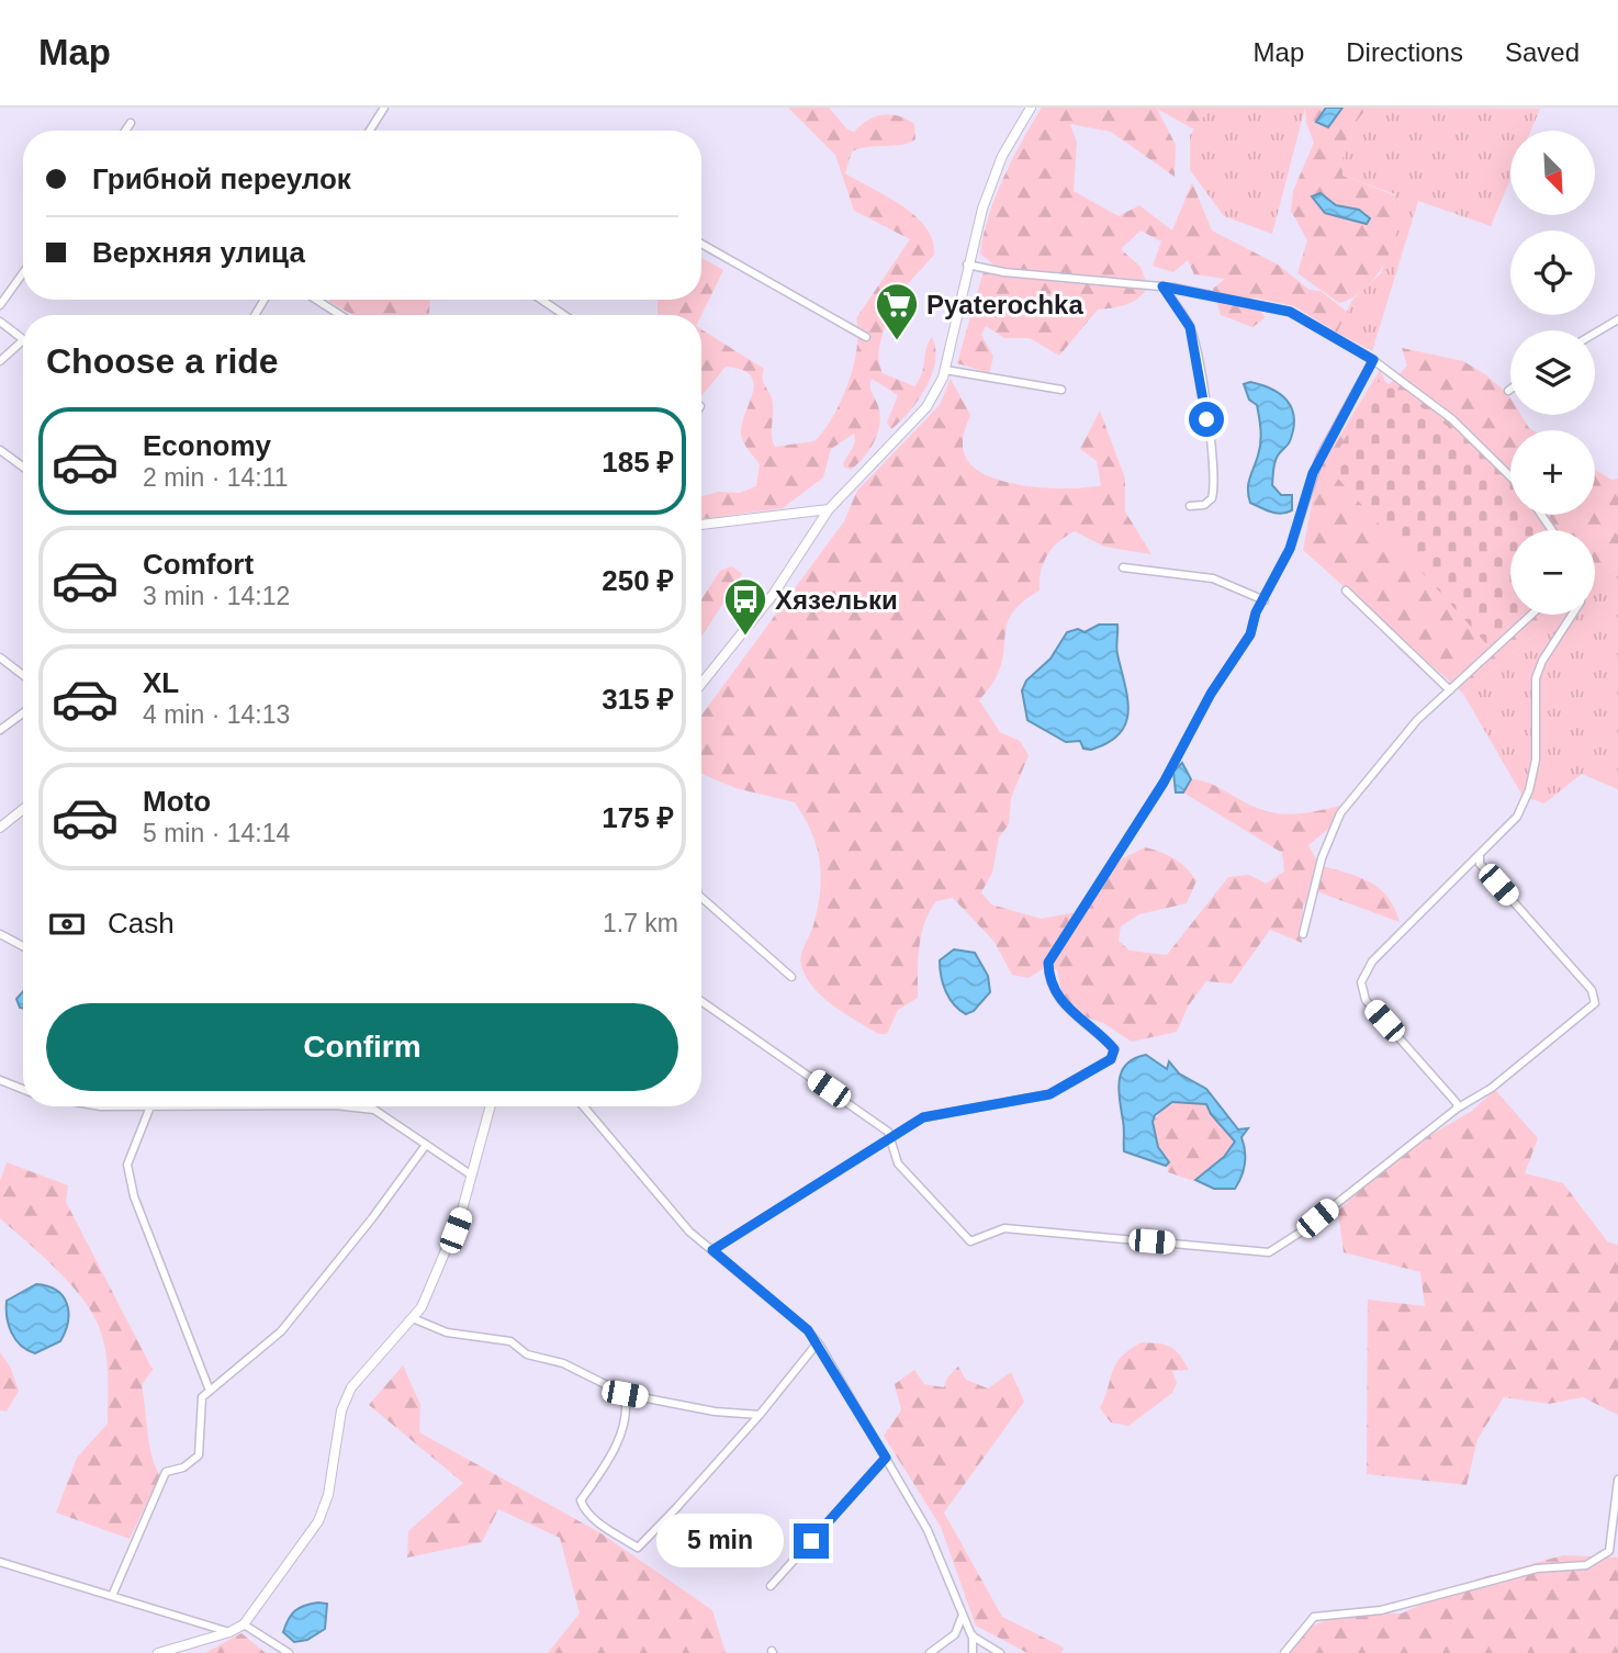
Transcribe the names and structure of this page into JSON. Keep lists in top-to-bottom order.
{
  "places": {
    "supermarket": ["Pyaterochka"],
    "bus stop": ["Хязельки"]
  },
  "north": "bottom right",
  "page": {
    "header": "Map",
    "nav": ["Map", "Directions", "Saved"],
    "map_buttons": ["+", "−"],
    "banner": ["Грибной переулок", "Верхняя улица"],
    "heading": "Choose a ride",
    "list": [
      {
        "name": "Economy",
        "note": "2 min · 14:11",
        "value": "185 ₽"
      },
      {
        "name": "Comfort",
        "note": "3 min · 14:12",
        "value": "250 ₽"
      },
      {
        "name": "XL",
        "note": "4 min · 14:13",
        "value": "315 ₽"
      },
      {
        "name": "Moto",
        "note": "5 min · 14:14",
        "value": "175 ₽"
      }
    ],
    "pay": ["Cash", "1.7 km"],
    "buttons": "Confirm",
    "bubble": "5 min"
  }
}
